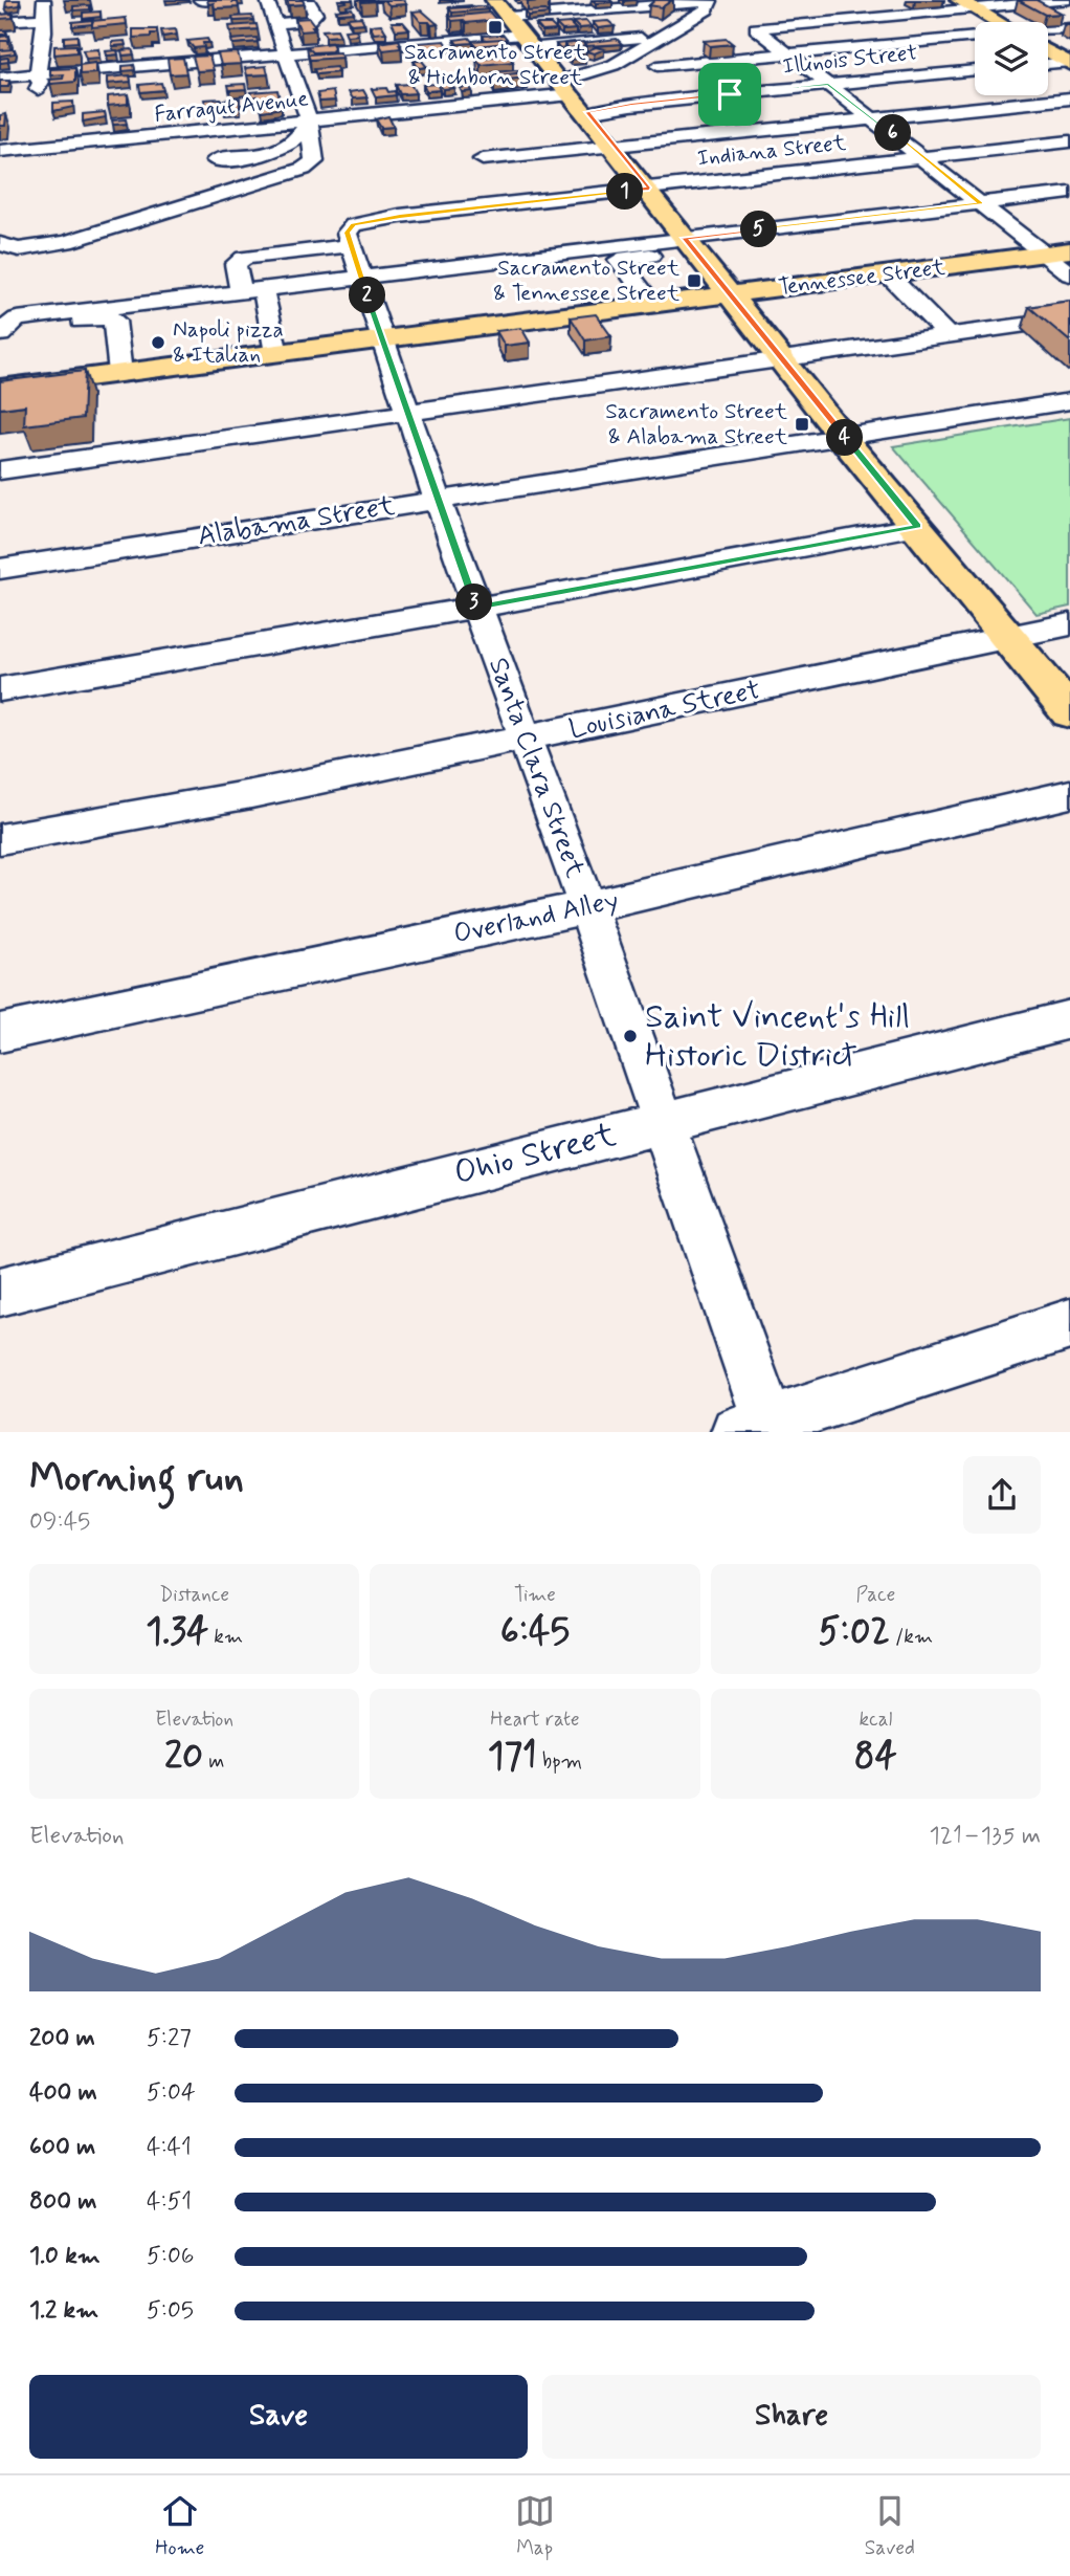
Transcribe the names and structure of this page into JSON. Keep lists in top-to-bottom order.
{
  "streets": {
    "main road": ["Tennessee Street"],
    "street": [
      "Illinois Street",
      "Farragut Avenue",
      "Indiana Street",
      "Alabama Street",
      "Louisiana Street",
      "Santa Clara Street",
      "Overland Alley",
      "Ohio Street"
    ]
  },
  "crossings": [
    ["Illinois Street", "Farragut Avenue"],
    ["Indiana Street", "Santa Clara Street"],
    ["Tennessee Street", "Santa Clara Street"],
    ["Alabama Street", "Santa Clara Street"],
    ["Louisiana Street", "Santa Clara Street"],
    ["Santa Clara Street", "Overland Alley"],
    ["Santa Clara Street", "Ohio Street"]
  ],
  "places": {
    "transit": ["Sacramento Street & Hichborn Street", "Sacramento Street & Tennessee Street", "Sacramento Street & Alabama Street"],
    "other": ["Napoli pizza & Italian", "Saint Vincent's Hill Historic District"]
  },
  "page": {
    "pins": [
      "6",
      "1",
      "5",
      "2",
      "4",
      "3"
    ],
    "heading": ["Morning run", "09:45"],
    "stats": [
      ["Distance", "1.34 km"],
      ["Time", "6:45"],
      ["Pace", "5:02 /km"],
      ["Elevation", "20 m"],
      ["Heart rate", "171 bpm"],
      ["kcal", "84"]
    ],
    "chart": ["Elevation", "121–135 m"],
    "list": [
      {
        "name": "200 m",
        "note": "5:27"
      },
      {
        "name": "400 m",
        "note": "5:04"
      },
      {
        "name": "600 m",
        "note": "4:41"
      },
      {
        "name": "800 m",
        "note": "4:51"
      },
      {
        "name": "1.0 km",
        "note": "5:06"
      },
      {
        "name": "1.2 km",
        "note": "5:05"
      }
    ],
    "buttons": ["Save", "Share"],
    "tabs": ["Home", "Map", "Saved"]
  }
}
